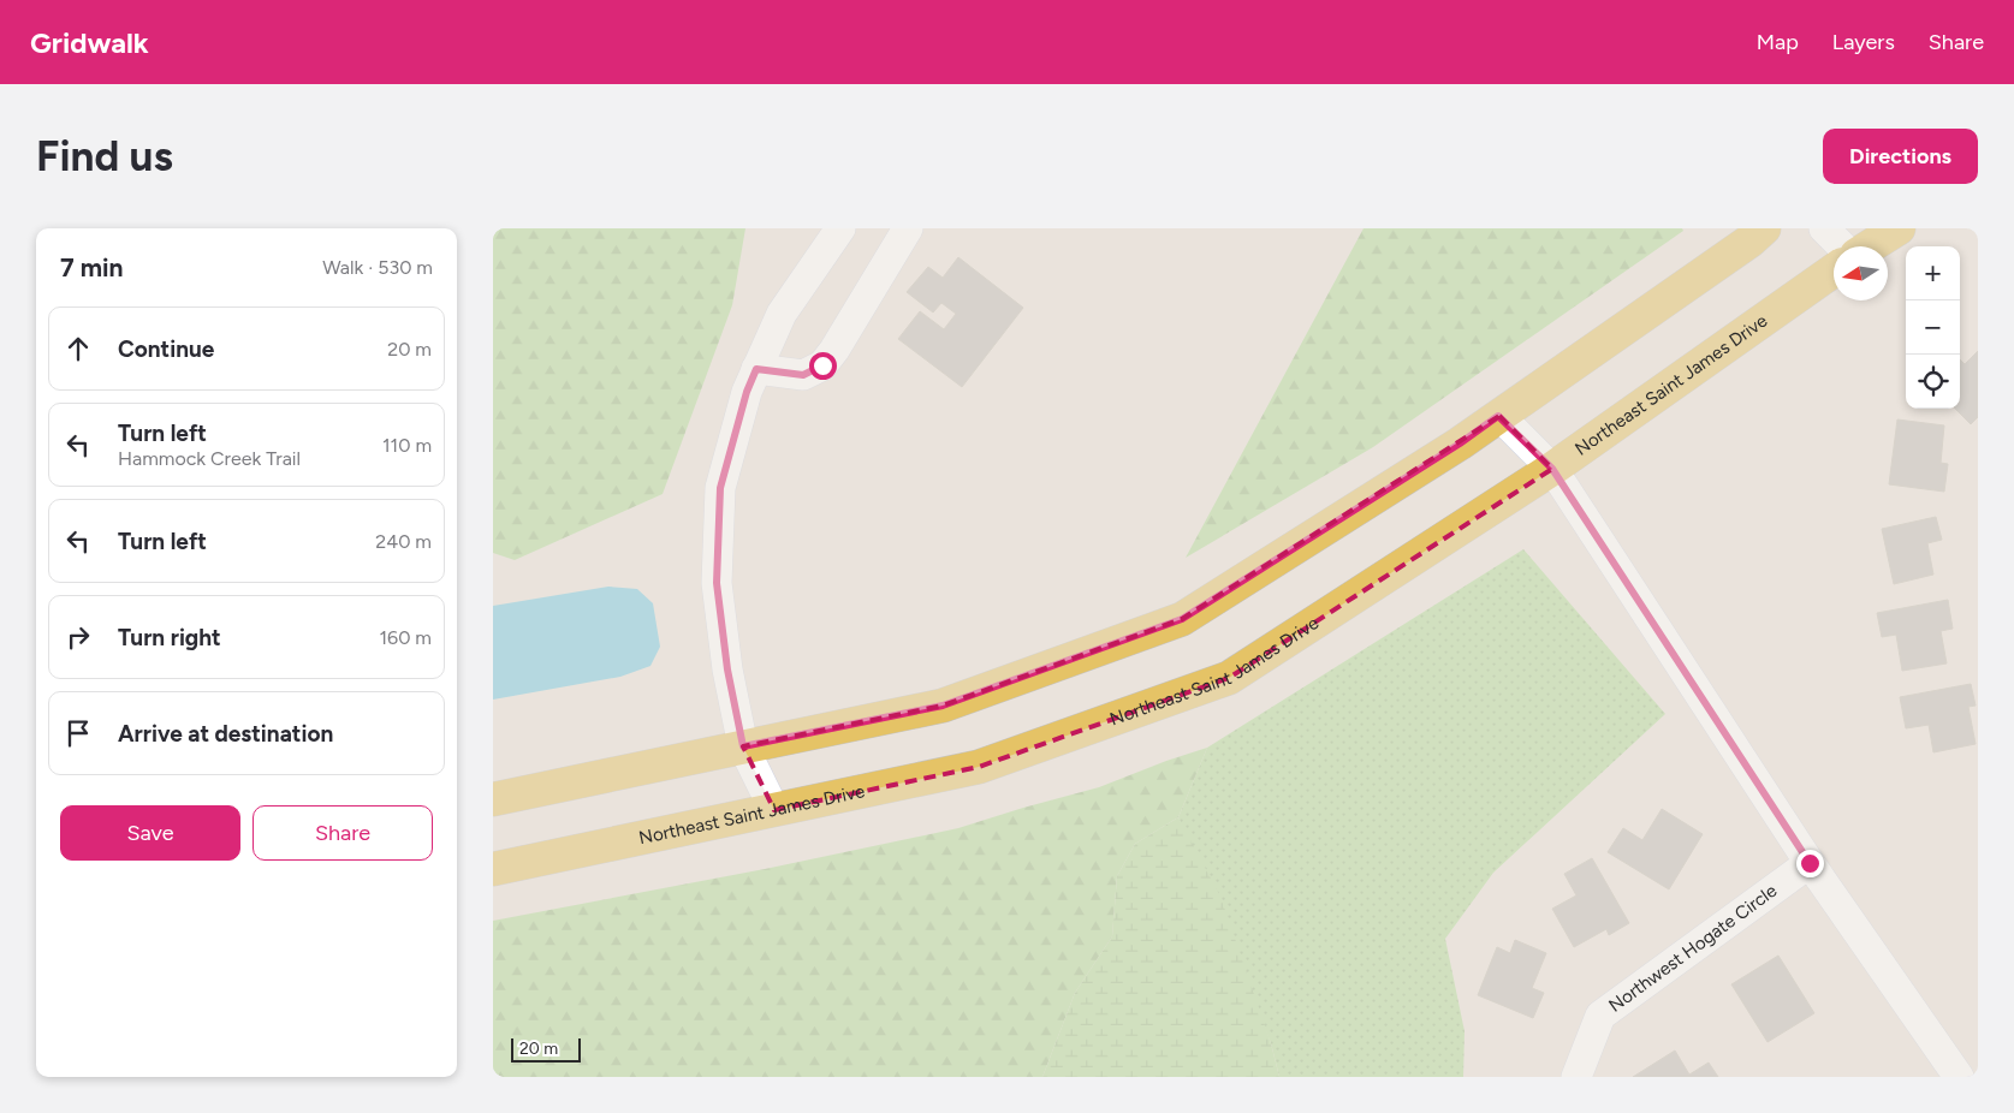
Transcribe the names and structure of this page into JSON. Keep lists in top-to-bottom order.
{
  "streets": {
    "main road": ["Northeast Saint James Drive"],
    "street": ["Northwest Hogate Circle"]
  },
  "scale_bar": "20 m",
  "north": "left",
  "page": {
    "header": "Gridwalk",
    "nav": ["Map", "Layers", "Share"],
    "buttons": [
      "Directions",
      ["Save", "Share"]
    ],
    "title": "Find us",
    "heading": ["7 min", "Walk · 530 m"],
    "map_buttons": ["+", "−"],
    "list": [
      ["Continue", "20 m"],
      ["Turn left", "Hammock Creek Trail", "110 m"],
      ["Turn left", "240 m"],
      ["Turn right", "160 m"],
      "Arrive at destination"
    ],
    "scale": "20 m"
  }
}
